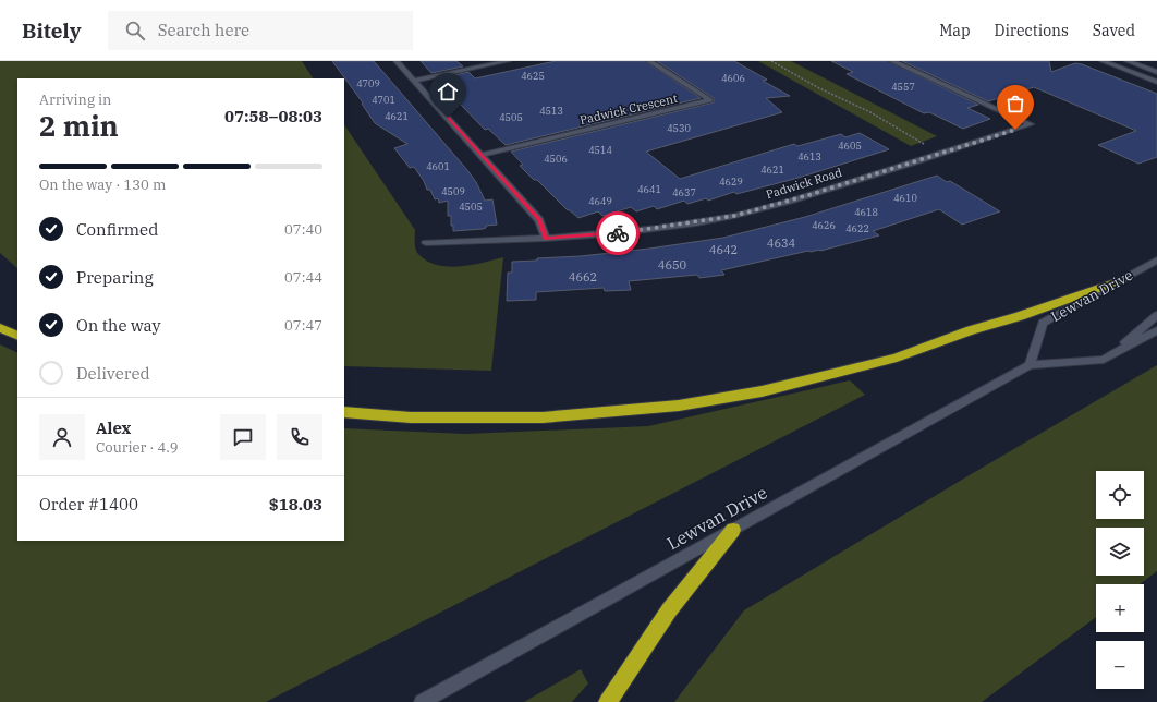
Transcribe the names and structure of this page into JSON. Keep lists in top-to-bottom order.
{
  "streets": {
    "street": ["Padwick Crescent", "Padwick Road", "Lewvan Drive"]
  },
  "house_numbers": [
    "4625",
    "4606",
    "4709",
    "4557",
    "4701",
    "4513",
    "4621",
    "4505",
    "4530",
    "4605",
    "4514",
    "4613",
    "4506",
    "4601",
    "4621",
    "4629",
    "4641",
    "4509",
    "4637",
    "4610",
    "4649",
    "4505",
    "4618",
    "4626",
    "4622",
    "4634",
    "4642",
    "4650",
    "4662"
  ],
  "page": {
    "header": "Bitely",
    "search": "Search here",
    "nav": ["Map", "Directions", "Saved"],
    "heading": ["2 min", "Arriving in", "07:58–08:03"],
    "panel": [
      "Alex",
      "Courier · 4.9",
      "Order #1400",
      "$18.03"
    ],
    "bar": "On the way · 130 m",
    "list": [
      ["Confirmed", "07:40"],
      ["Preparing", "07:44"],
      ["On the way", "07:47"],
      "Delivered"
    ],
    "map_buttons": ["+", "−"]
  }
}
